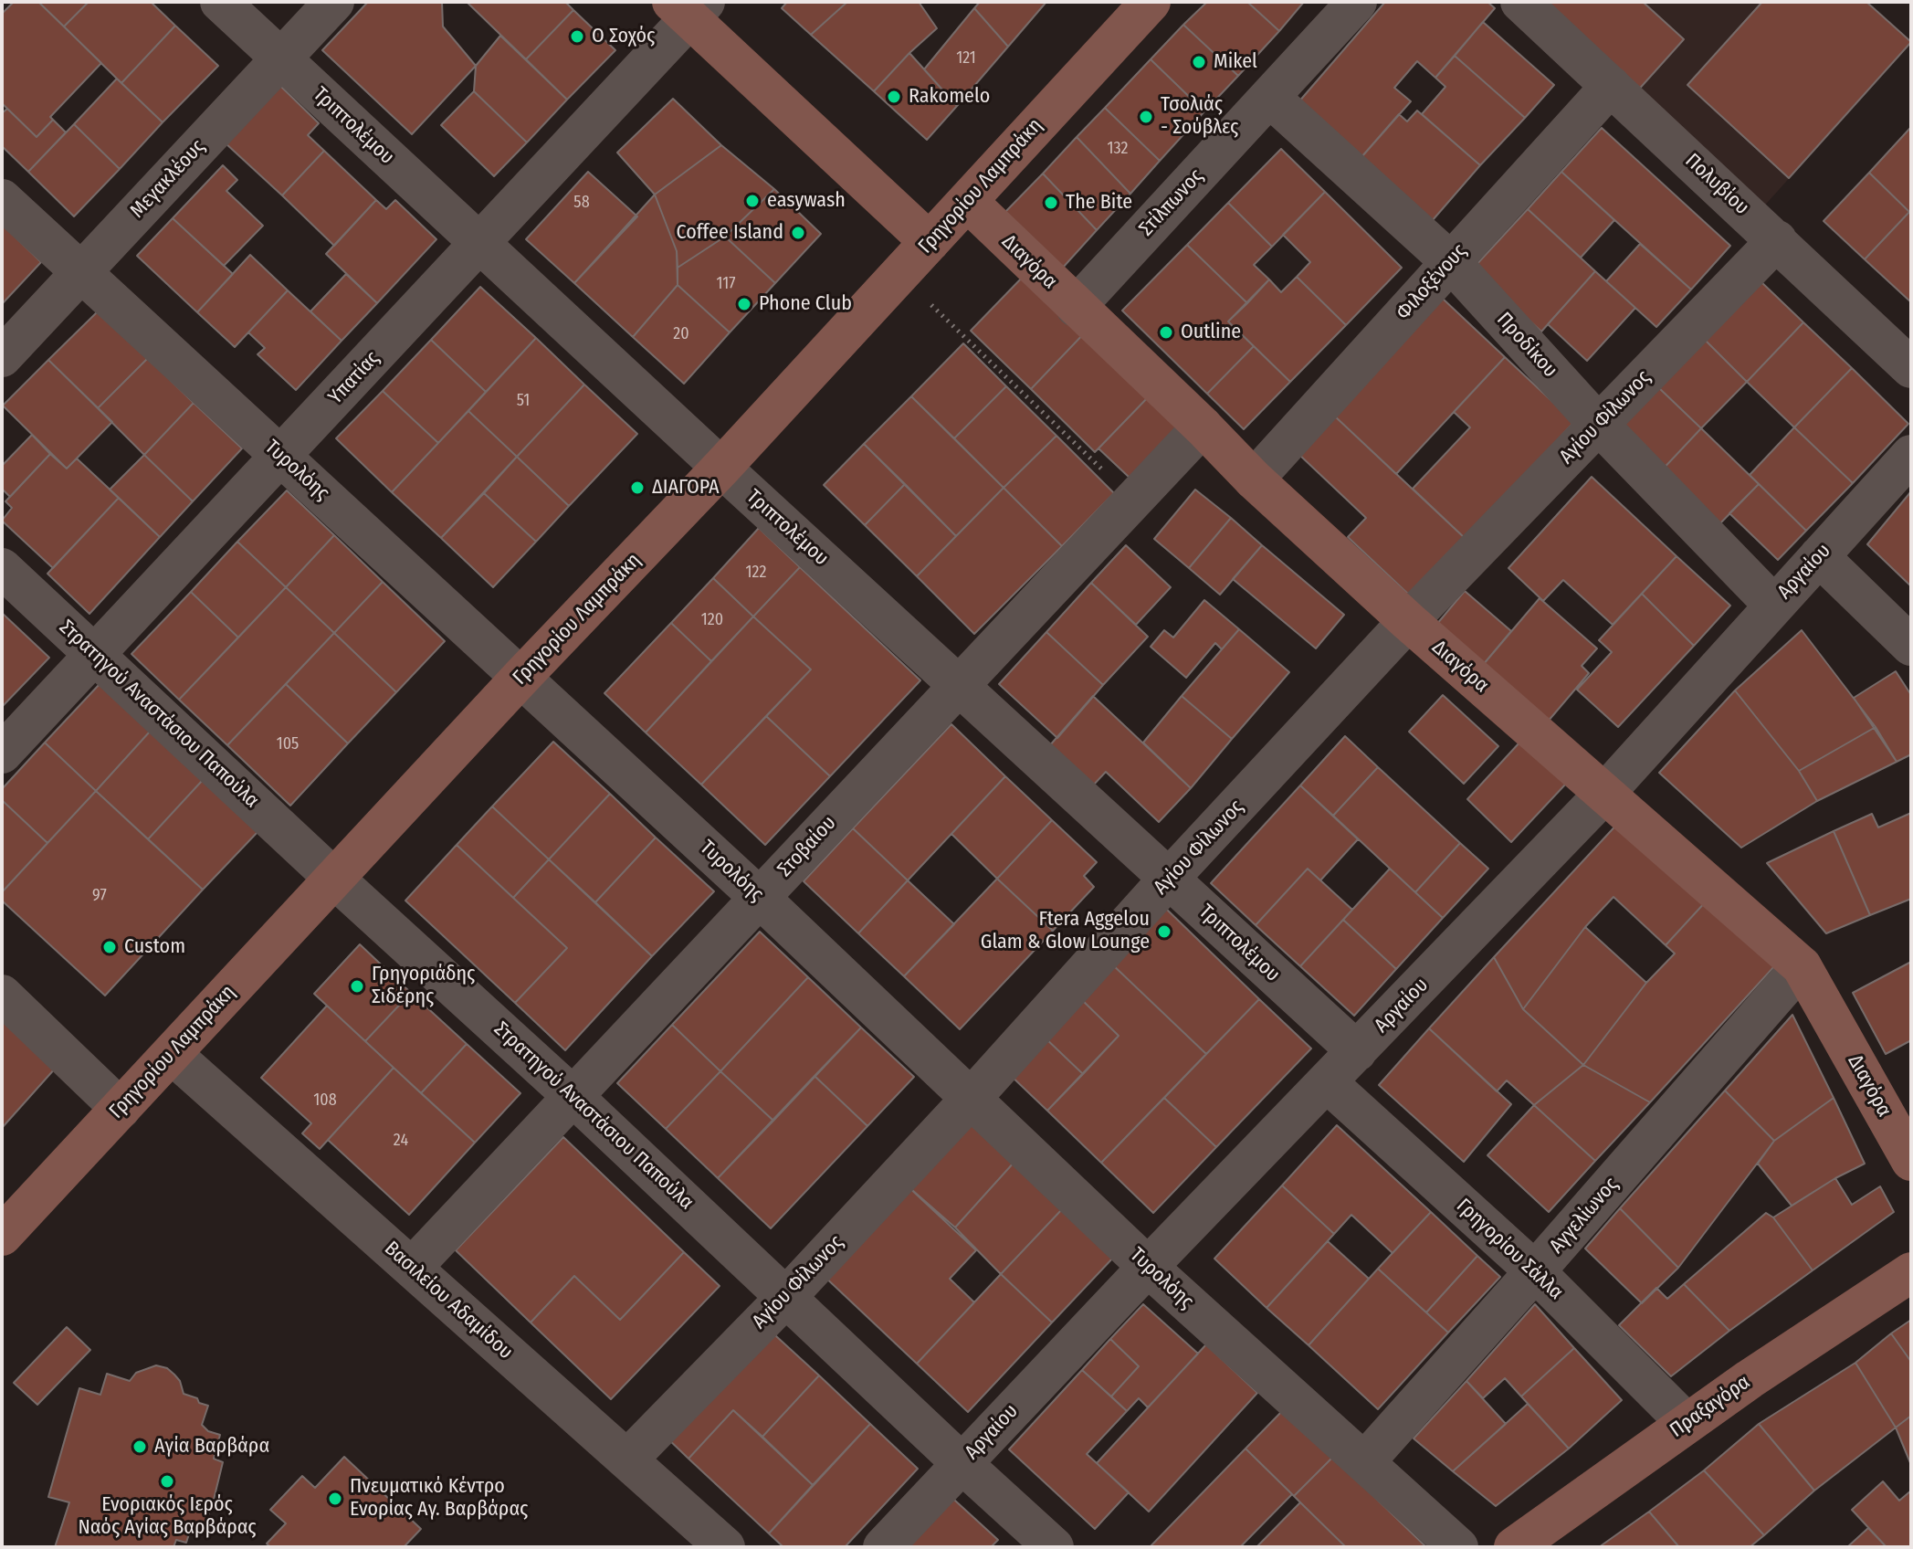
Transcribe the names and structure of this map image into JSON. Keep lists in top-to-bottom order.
{
  "streets": {
    "main road": ["Γρηγορίου Λαμπράκη", "Διαγόρα", "Πραξαγόρα"],
    "street": [
      "Τριπτολέμου",
      "Μεγακλέους",
      "Πολυβίου",
      "Στίλπωνος",
      "Φιλοξένους",
      "Προδίκου",
      "Υπατίας",
      "Αγίου Φίλωνος",
      "Τυρολόης",
      "Αργαίου",
      "Στρατηγού Αναστάσιου Παπούλα",
      "Στοβαίου",
      "Αγγελίωνος",
      "Γρηγορίου Σάλλα",
      "Βασιλείου Αδαμίδου"
    ]
  },
  "crossings": [
    ["Τριπτολέμου", "Μεγακλέους"],
    ["Τριπτολέμου", "Γρηγορίου Λαμπράκη"],
    ["Τριπτολέμου", "Υπατίας"],
    ["Τριπτολέμου", "Αγίου Φίλωνος"],
    ["Τριπτολέμου", "Αργαίου"],
    ["Τριπτολέμου", "Στοβαίου"],
    ["Μεγακλέους", "Τυρολόης"],
    ["Πολυβίου", "Φιλοξένους"],
    ["Πολυβίου", "Αγίου Φίλωνος"],
    ["Γρηγορίου Λαμπράκη", "Διαγόρα"],
    ["Γρηγορίου Λαμπράκη", "Τυρολόης"],
    ["Γρηγορίου Λαμπράκη", "Στρατηγού Αναστάσιου Παπούλα"],
    ["Γρηγορίου Λαμπράκη", "Βασιλείου Αδαμίδου"],
    ["Στίλπωνος", "Διαγόρα"],
    ["Στίλπωνος", "Προδίκου"],
    ["Διαγόρα", "Φιλοξένους"],
    ["Διαγόρα", "Αγίου Φίλωνος"],
    ["Διαγόρα", "Αργαίου"],
    ["Διαγόρα", "Στοβαίου"],
    ["Διαγόρα", "Αγγελίωνος"],
    ["Φιλοξένους", "Προδίκου"],
    ["Προδίκου", "Αγίου Φίλωνος"],
    ["Προδίκου", "Αργαίου"],
    ["Υπατίας", "Τυρολόης"],
    ["Υπατίας", "Στρατηγού Αναστάσιου Παπούλα"],
    ["Αγίου Φίλωνος", "Τυρολόης"],
    ["Αγίου Φίλωνος", "Στρατηγού Αναστάσιου Παπούλα"],
    ["Αγίου Φίλωνος", "Βασιλείου Αδαμίδου"],
    ["Τυρολόης", "Αργαίου"],
    ["Τυρολόης", "Στοβαίου"],
    ["Τυρολόης", "Αγγελίωνος"],
    ["Αργαίου", "Στρατηγού Αναστάσιου Παπούλα"],
    ["Αργαίου", "Γρηγορίου Σάλλα"],
    ["Στρατηγού Αναστάσιου Παπούλα", "Στοβαίου"],
    ["Στοβαίου", "Βασιλείου Αδαμίδου"],
    ["Αγγελίωνος", "Γρηγορίου Σάλλα"],
    ["Γρηγορίου Σάλλα", "Πραξαγόρα"]
  ],
  "places": [
    "Ο Σοχός",
    "Mikel",
    "Rakomelo",
    "Τσολιάς - Σούβλες",
    "easywash",
    "The Bite",
    "Coffee Island",
    "Phone Club",
    "Outline",
    "ΔΙΑΓΟΡΑ",
    "Ftera Aggelou Glam & Glow Lounge",
    "Custom",
    "Γρηγοριάδης Σιδέρης",
    "Αγία Βαρβάρα",
    "Ενοριακός Ιερός Ναός Αγίας Βαρβάρας",
    "Πνευματικό Κέντρο Ενορίας Αγ. Βαρβάρας"
  ],
  "house_numbers": [
    "121",
    "132",
    "58",
    "117",
    "20",
    "51",
    "122",
    "120",
    "105",
    "97",
    "108",
    "24"
  ]
}
